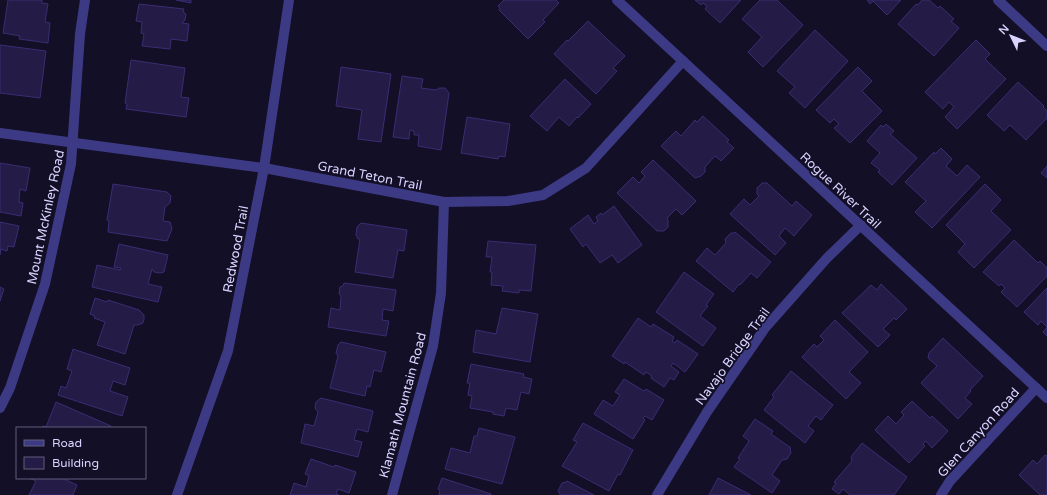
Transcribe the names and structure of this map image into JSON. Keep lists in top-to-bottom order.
{
  "streets": {
    "street": [
      "Grand Teton Trail",
      "Rogue River Trail",
      "Mount McKinley Road",
      "Redwood Trail",
      "Navajo Bridge Trail",
      "Klamath Mountain Road",
      "Glen Canyon Road"
    ]
  },
  "crossings": [
    ["Grand Teton Trail", "Rogue River Trail"],
    ["Grand Teton Trail", "Mount McKinley Road"],
    ["Grand Teton Trail", "Redwood Trail"],
    ["Grand Teton Trail", "Klamath Mountain Road"],
    ["Rogue River Trail", "Navajo Bridge Trail"],
    ["Rogue River Trail", "Glen Canyon Road"]
  ],
  "legend": ["Road", "Building"],
  "north": "top left"
}
